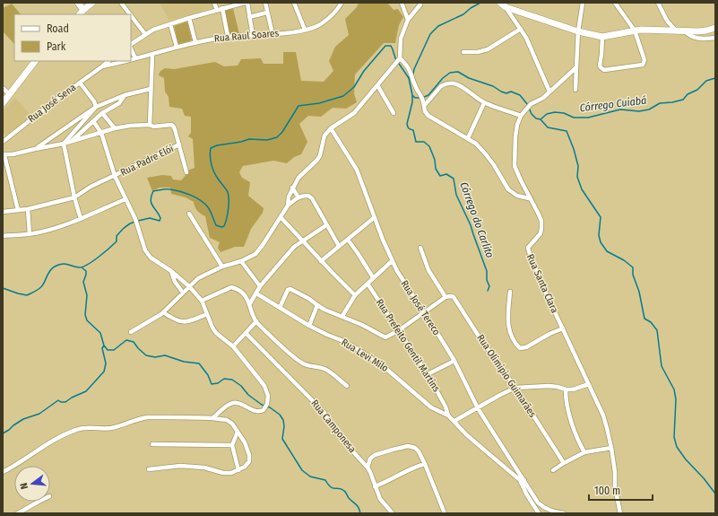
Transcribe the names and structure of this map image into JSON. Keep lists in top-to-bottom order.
{
  "streets": {
    "street": [
      "Rua Raul Soares",
      "Rua José Sena",
      "Rua Padre Elói",
      "Rua Santa Clara",
      "Rua José Tereco",
      "Rua Prefeito Gentil Martins",
      "Rua Levi Milo",
      "Rua Olímipio Guimarães",
      "Rua Camponesa"
    ]
  },
  "crossings": [
    ["Rua Raul Soares", "Rua José Sena"],
    ["Rua José Tereco", "Rua Prefeito Gentil Martins"],
    ["Rua Prefeito Gentil Martins", "Rua Levi Milo"]
  ],
  "water": ["Córrego Cuiabá", "Córrego do Carlito"],
  "legend": ["Road", "Park"],
  "scale_bar": "100 m",
  "north": "left"
}
